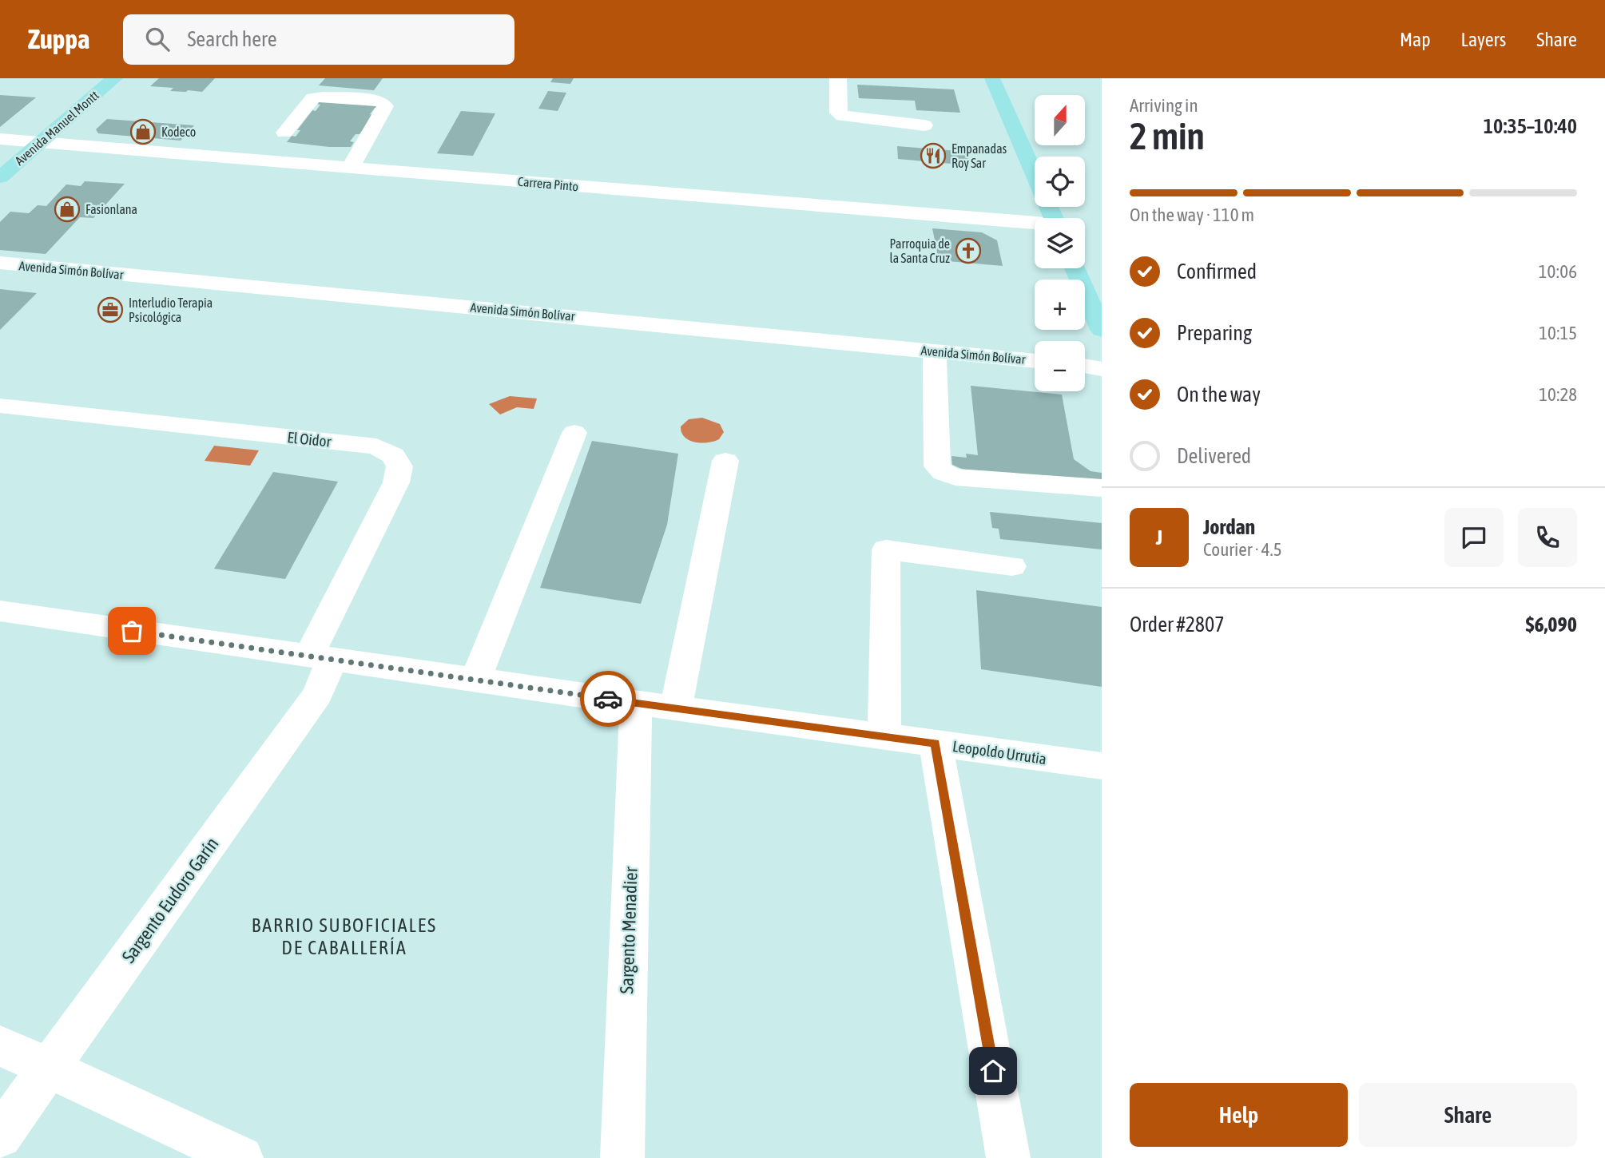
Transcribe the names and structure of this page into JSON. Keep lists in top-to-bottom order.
{
  "streets": {
    "main road": ["Avenida Manuel Montt"],
    "street": [
      "Carrera Pinto",
      "Avenida Simón Bolívar",
      "El Oidor",
      "Leopoldo Urrutia",
      "Sargento Eudoro Garín",
      "Sargento Menadier"
    ]
  },
  "crossings": [
    ["Avenida Manuel Montt", "Carrera Pinto"],
    ["El Oidor", "Leopoldo Urrutia"],
    ["El Oidor", "Sargento Eudoro Garín"],
    ["Leopoldo Urrutia", "Sargento Eudoro Garín"],
    ["Leopoldo Urrutia", "Sargento Menadier"]
  ],
  "districts": ["BARRIO SUBOFICIALES DE CABALLERÍA"],
  "places": {
    "shop": ["Kodeco", "Fasionlana"],
    "restaurant": ["Empanadas Roy Sar"],
    "church": ["Parroquia de la Santa Cruz"],
    "office": ["Interludio Terapia Psicológica"]
  },
  "north": "top",
  "page": {
    "header": "Zuppa",
    "search": "Search here",
    "nav": ["Map", "Layers", "Share"],
    "heading": ["2 min", "Arriving in", "10:35–10:40"],
    "panel": [
      "Jordan",
      "Courier · 4.5",
      "Order #2807",
      "$6,090"
    ],
    "map_buttons": ["+", "−"],
    "bar": "On the way · 110 m",
    "list": [
      ["Confirmed", "10:06"],
      ["Preparing", "10:15"],
      ["On the way", "10:28"],
      "Delivered"
    ],
    "round": "J",
    "buttons": ["Help", "Share"]
  }
}
